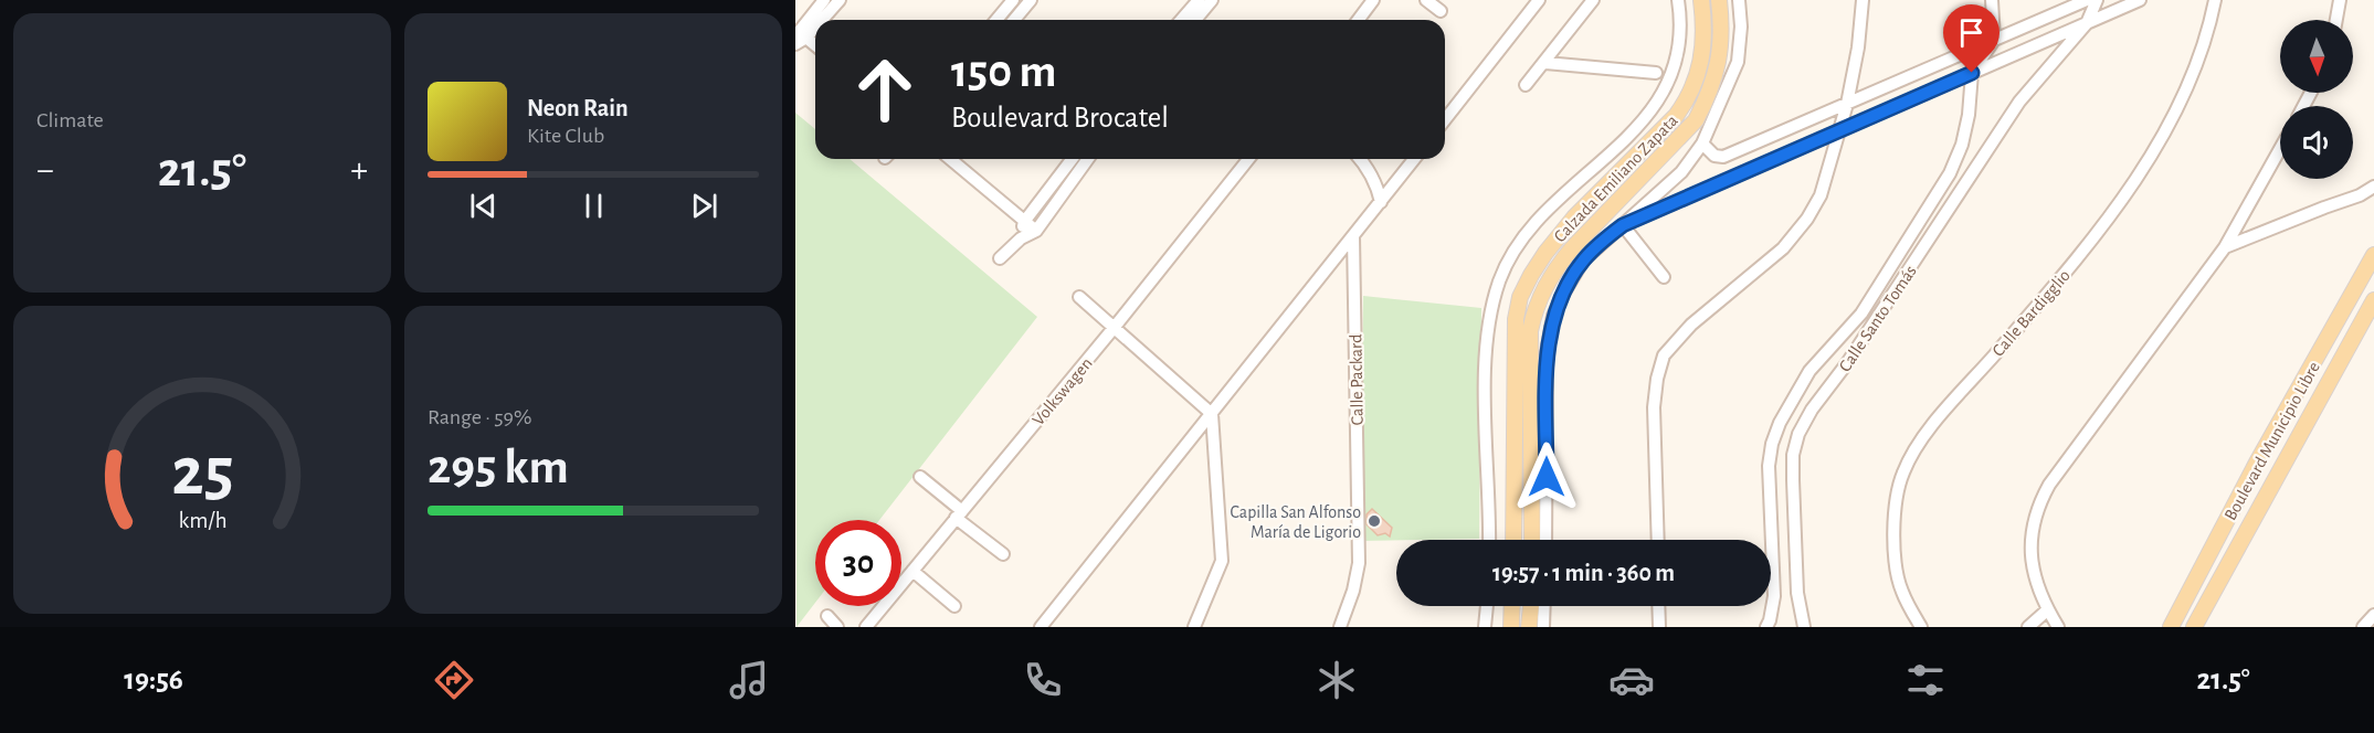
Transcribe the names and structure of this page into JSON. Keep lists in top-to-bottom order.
{
  "streets": {
    "main road": ["Calzada Emiliano Zapata", "Boulevard Municipio Libre"],
    "street": [
      "Calle Bardigglio",
      "Calle Santo Tomás",
      "Calle Packard",
      "Volkswagen"
    ]
  },
  "places": ["Capilla San Alfonso María de Ligorio"],
  "north": "bottom",
  "page": {
    "tile": [
      "Climate",
      ["Range · 59%", "295 km"]
    ],
    "turn": ["150 m", "Boulevard Brocatel"],
    "song": ["Neon Rain", "Kite Club"],
    "heat": ["−", "21.5°", "+"],
    "limit": "30",
    "trip": "19:57 · 1 min · 360 m",
    "tabs": ["19:56", "21.5°"],
    "gauge": ["25", "km/h"]
  }
}
